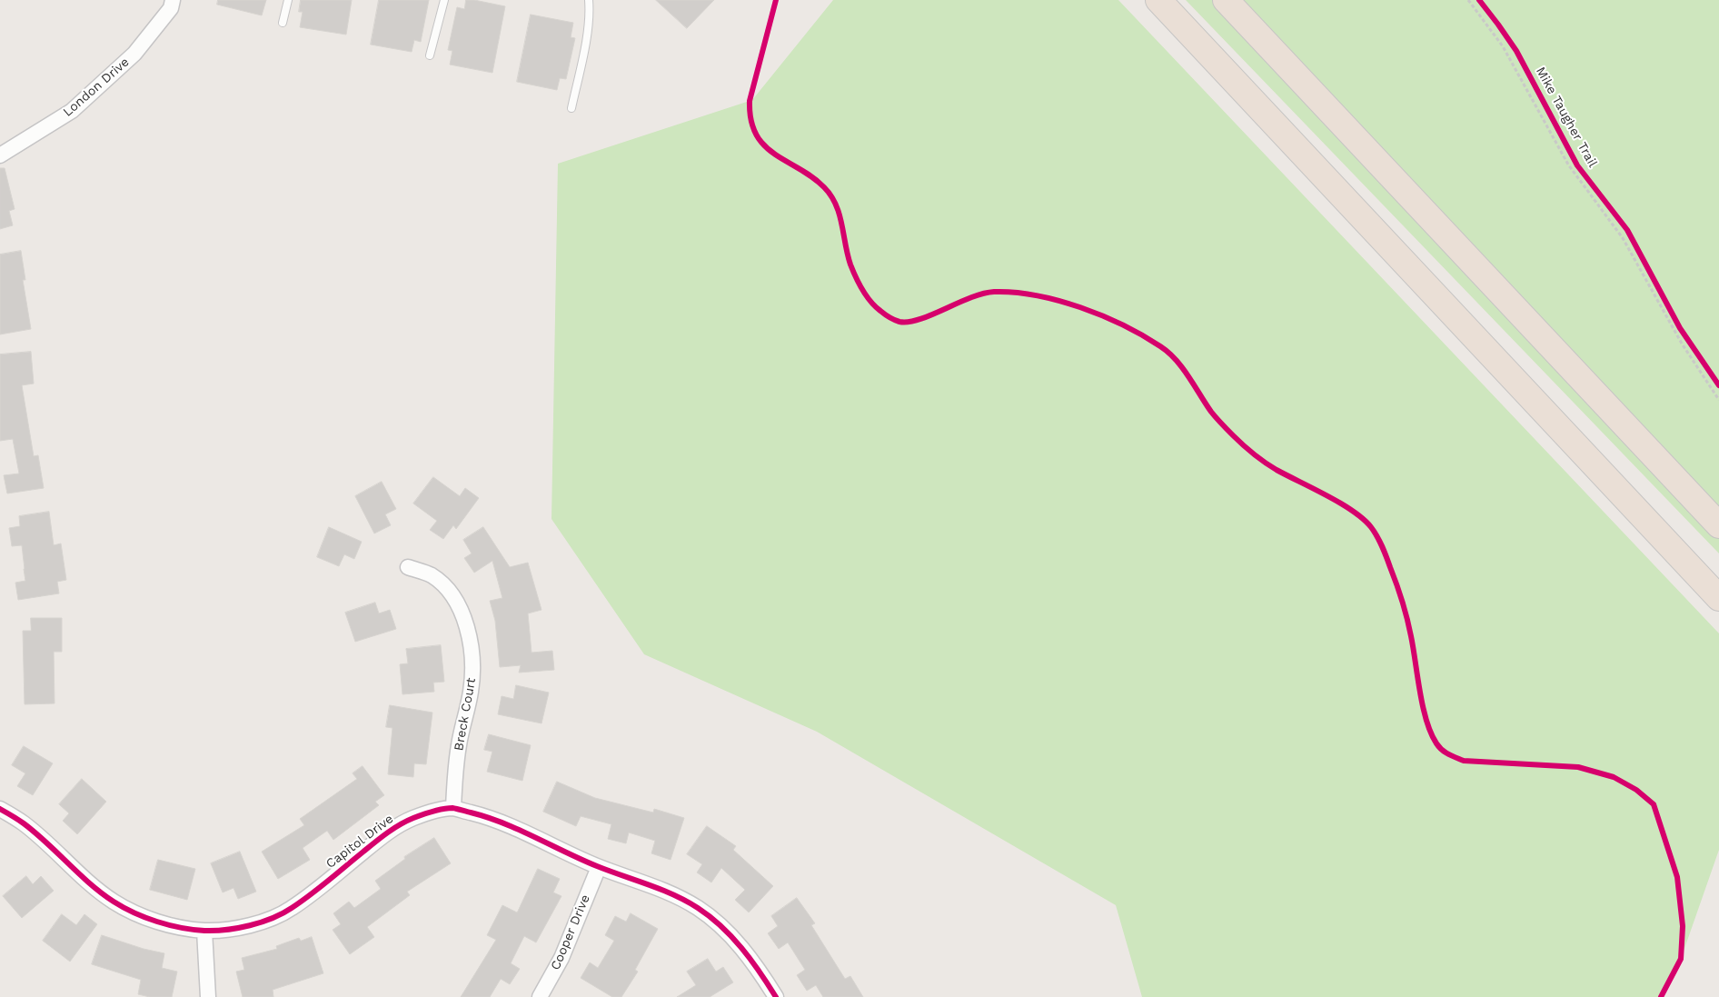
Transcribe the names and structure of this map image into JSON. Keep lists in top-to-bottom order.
{
  "streets": {
    "street": [
      "London Drive",
      "Breck Court",
      "Capitol Drive",
      "Cooper Drive"
    ],
    "cycle path": ["Mike Taugher Trail"]
  },
  "crossings": [
    ["Breck Court", "Capitol Drive"],
    ["Capitol Drive", "Cooper Drive"]
  ]
}
